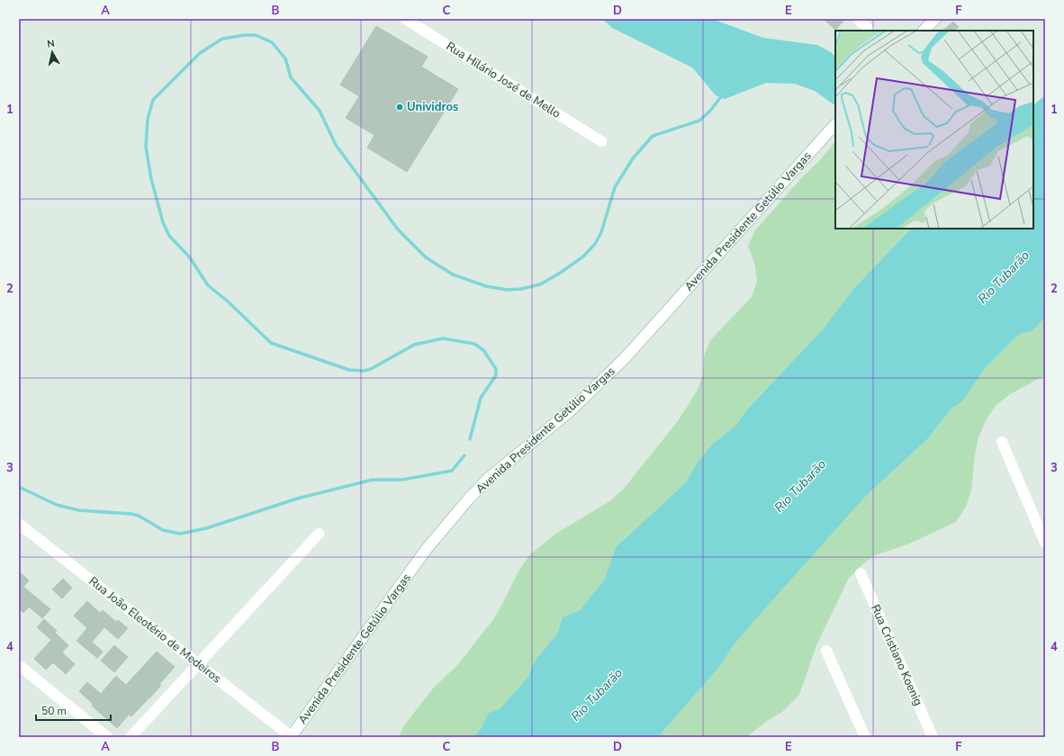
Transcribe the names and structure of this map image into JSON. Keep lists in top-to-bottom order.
{
  "streets": {
    "street": [
      "Rua Hilário José de Mello",
      "Avenida Presidente Getúlio Vargas",
      "Rua João Eleotério de Medeiros",
      "Rua Cristiano Koenig"
    ]
  },
  "crossings": [
    ["Avenida Presidente Getúlio Vargas", "Rua João Eleotério de Medeiros"]
  ],
  "water": ["Rio Tubarão"],
  "places": ["Unividros"],
  "scale_bar": "50 m",
  "north": "top",
  "grid": {
    "columns": [
      "A",
      "B",
      "C",
      "D",
      "E",
      "F"
    ],
    "rows": [
      "1",
      "2",
      "3",
      "4"
    ]
  }
}
